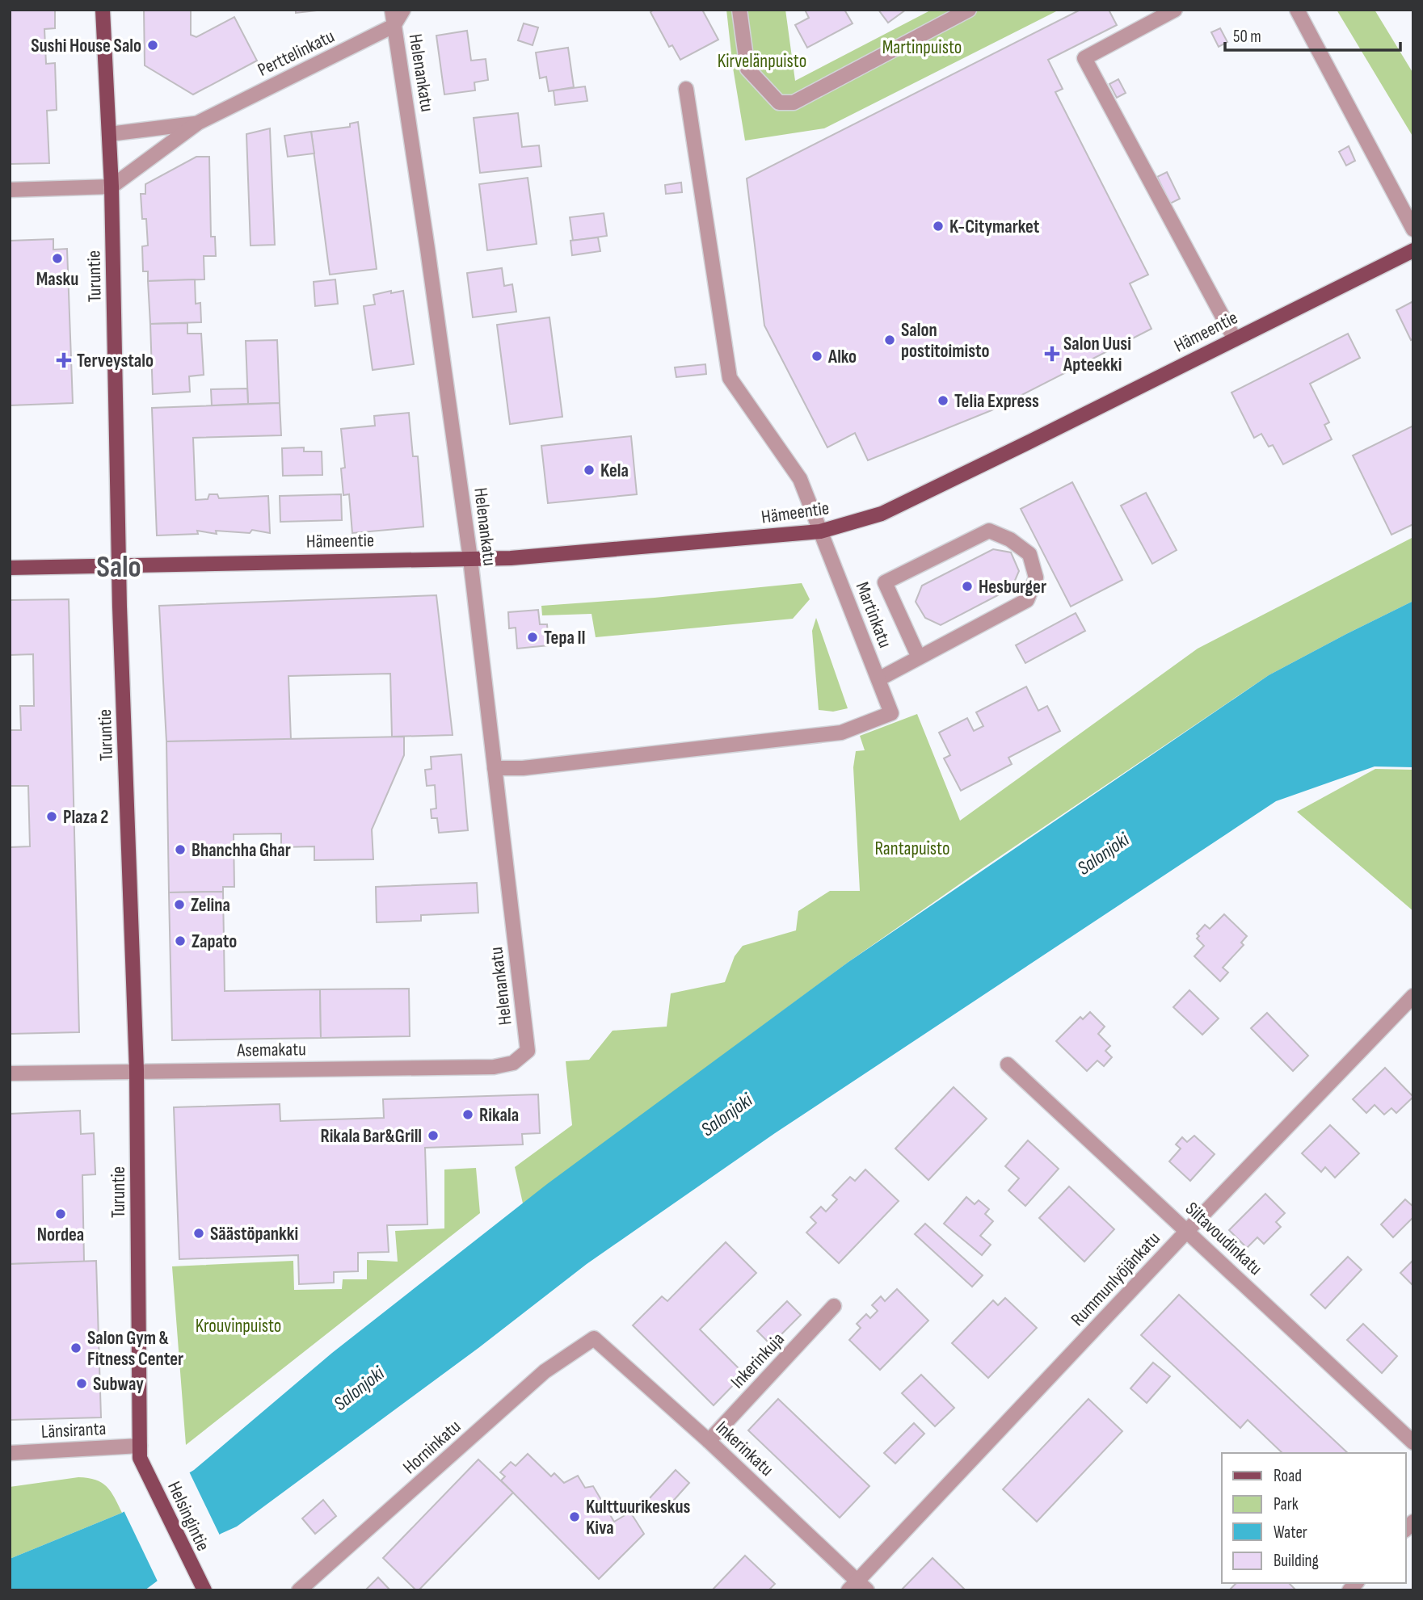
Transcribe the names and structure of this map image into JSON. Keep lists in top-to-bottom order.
{
  "streets": {
    "main road": ["Turuntie", "Hämeentie", "Helsingintie"],
    "street": [
      "Perttelinkatu",
      "Helenankatu",
      "Martinkatu",
      "Asemakatu",
      "Siltavoudinkatu",
      "Rummunlyöjänkatu",
      "Inkerinkuja",
      "Länsiranta",
      "Horninkatu",
      "Inkerinkatu"
    ]
  },
  "crossings": [
    ["Perttelinkatu", "Helenankatu"],
    ["Perttelinkatu", "Turuntie"],
    ["Helenankatu", "Hämeentie"],
    ["Helenankatu", "Martinkatu"],
    ["Helenankatu", "Asemakatu"],
    ["Turuntie", "Hämeentie"],
    ["Turuntie", "Asemakatu"],
    ["Turuntie", "Länsiranta"],
    ["Turuntie", "Helsingintie"],
    ["Hämeentie", "Martinkatu"],
    ["Siltavoudinkatu", "Rummunlyöjänkatu"],
    ["Rummunlyöjänkatu", "Inkerinkatu"],
    ["Inkerinkuja", "Inkerinkatu"],
    ["Länsiranta", "Helsingintie"],
    ["Horninkatu", "Inkerinkatu"]
  ],
  "districts": ["Salo"],
  "water": ["Salonjoki"],
  "parks": [
    "Martinpuisto",
    "Kirvelänpuisto",
    "Rantapuisto",
    "Krouvinpuisto"
  ],
  "places": {
    "other": [
      "Sushi House Salo",
      "K-Citymarket",
      "Masku",
      "Salon postitoimisto",
      "Alko",
      "Telia Express",
      "Kela",
      "Hesburger",
      "Tepa II",
      "Plaza 2",
      "Bhanchha Ghar",
      "Zelina",
      "Zapato",
      "Rikala",
      "Rikala Bar&Grill",
      "Nordea",
      "Säästöpankki",
      "Salon Gym & Fitness Center",
      "Subway",
      "Kulttuurikeskus Kiva"
    ],
    "health": ["Salon Uusi Apteekki", "Terveystalo"]
  },
  "legend": [
    "Road",
    "Park",
    "Water",
    "Building"
  ],
  "scale_bar": "50 m"
}
